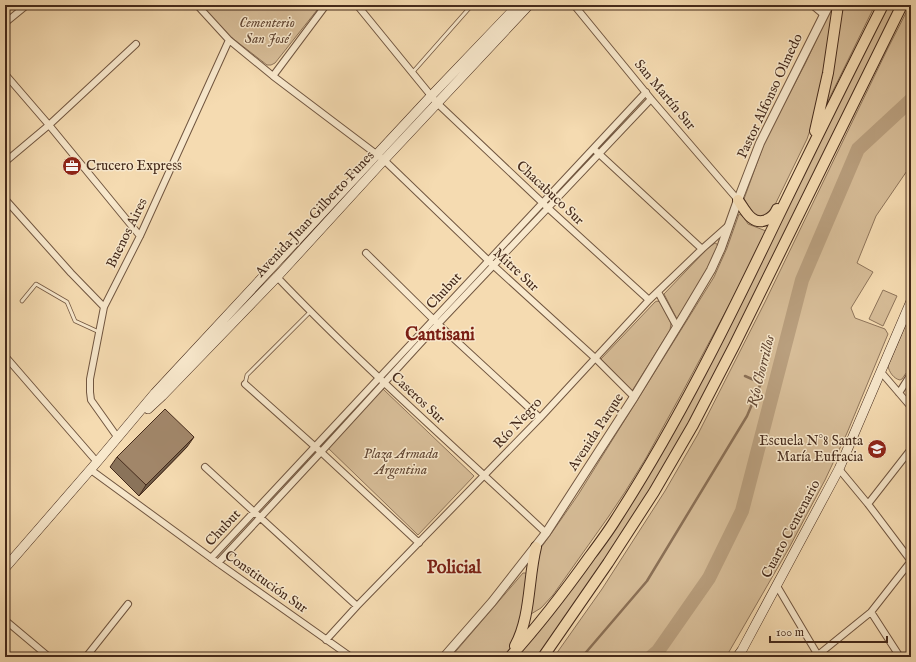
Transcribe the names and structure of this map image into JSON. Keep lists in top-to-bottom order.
{
  "streets": {
    "main road": ["Avenida Juan Gilberto Funes", "Cuarto Centenario"],
    "street": [
      "San Martín Sur",
      "Pastor Alfonso Olmedo",
      "Chacabuco Sur",
      "Buenos Aires",
      "Mitre Sur",
      "Chubut",
      "Caseros Sur",
      "Río Negro",
      "Avenida Parque",
      "Constitución Sur"
    ]
  },
  "crossings": [
    ["San Martín Sur", "Pastor Alfonso Olmedo"],
    ["San Martín Sur", "Chubut"],
    ["San Martín Sur", "Avenida Parque"],
    ["Pastor Alfonso Olmedo", "Avenida Parque"],
    ["Chacabuco Sur", "Avenida Juan Gilberto Funes"],
    ["Chacabuco Sur", "Chubut"],
    ["Chacabuco Sur", "Río Negro"],
    ["Avenida Juan Gilberto Funes", "Buenos Aires"],
    ["Avenida Juan Gilberto Funes", "Mitre Sur"],
    ["Avenida Juan Gilberto Funes", "Caseros Sur"],
    ["Avenida Juan Gilberto Funes", "Constitución Sur"],
    ["Buenos Aires", "Mitre Sur"],
    ["Mitre Sur", "Chubut"],
    ["Mitre Sur", "Río Negro"],
    ["Mitre Sur", "Avenida Parque"],
    ["Chubut", "Caseros Sur"],
    ["Chubut", "Constitución Sur"],
    ["Caseros Sur", "Río Negro"],
    ["Caseros Sur", "Avenida Parque"],
    ["Río Negro", "Avenida Parque"],
    ["Río Negro", "Constitución Sur"]
  ],
  "districts": ["Cantisani", "Policial"],
  "water": ["Río Chorrillos"],
  "parks": ["Cementerio San José", "Plaza Armada Argentina"],
  "places": {
    "office": ["Crucero Express"],
    "school or university": ["Escuela N°8 Santa María Eufracia"]
  },
  "scale_bar": "100 m"
}
